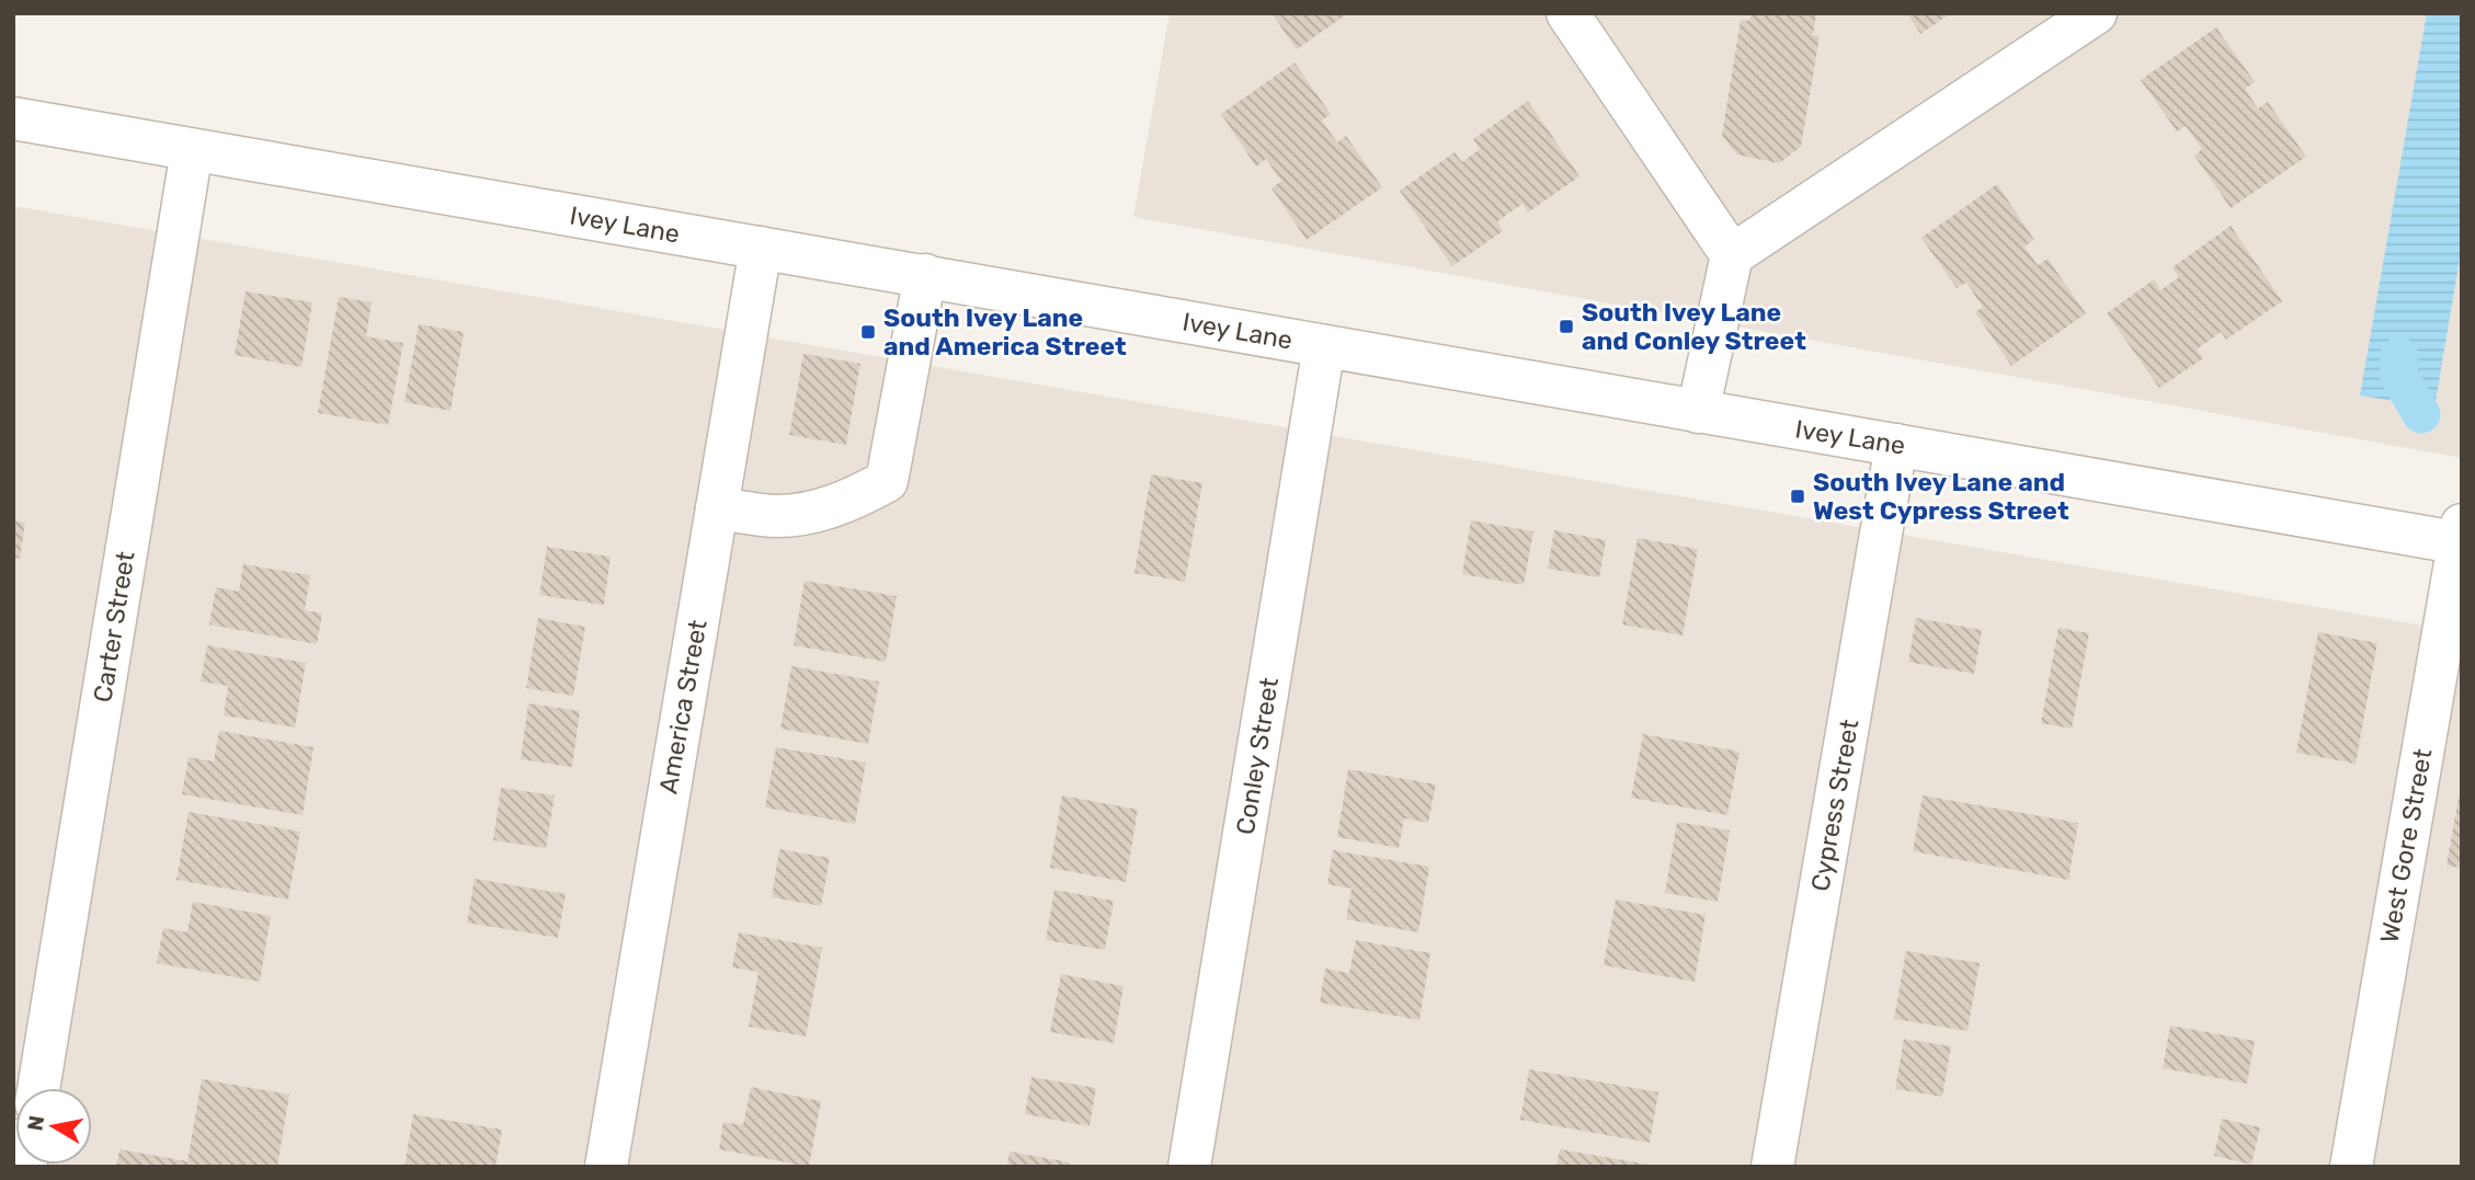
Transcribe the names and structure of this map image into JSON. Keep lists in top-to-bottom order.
{
  "streets": {
    "street": [
      "Ivey Lane",
      "Carter Street",
      "America Street",
      "Conley Street",
      "Cypress Street",
      "West Gore Street"
    ]
  },
  "crossings": [
    ["Ivey Lane", "Carter Street"],
    ["Ivey Lane", "America Street"],
    ["Ivey Lane", "Conley Street"],
    ["Ivey Lane", "Cypress Street"],
    ["Ivey Lane", "West Gore Street"]
  ],
  "places": {
    "transit": ["South Ivey Lane and Conley Street", "South Ivey Lane and America Street", "South Ivey Lane and West Cypress Street"]
  },
  "north": "left"
}
